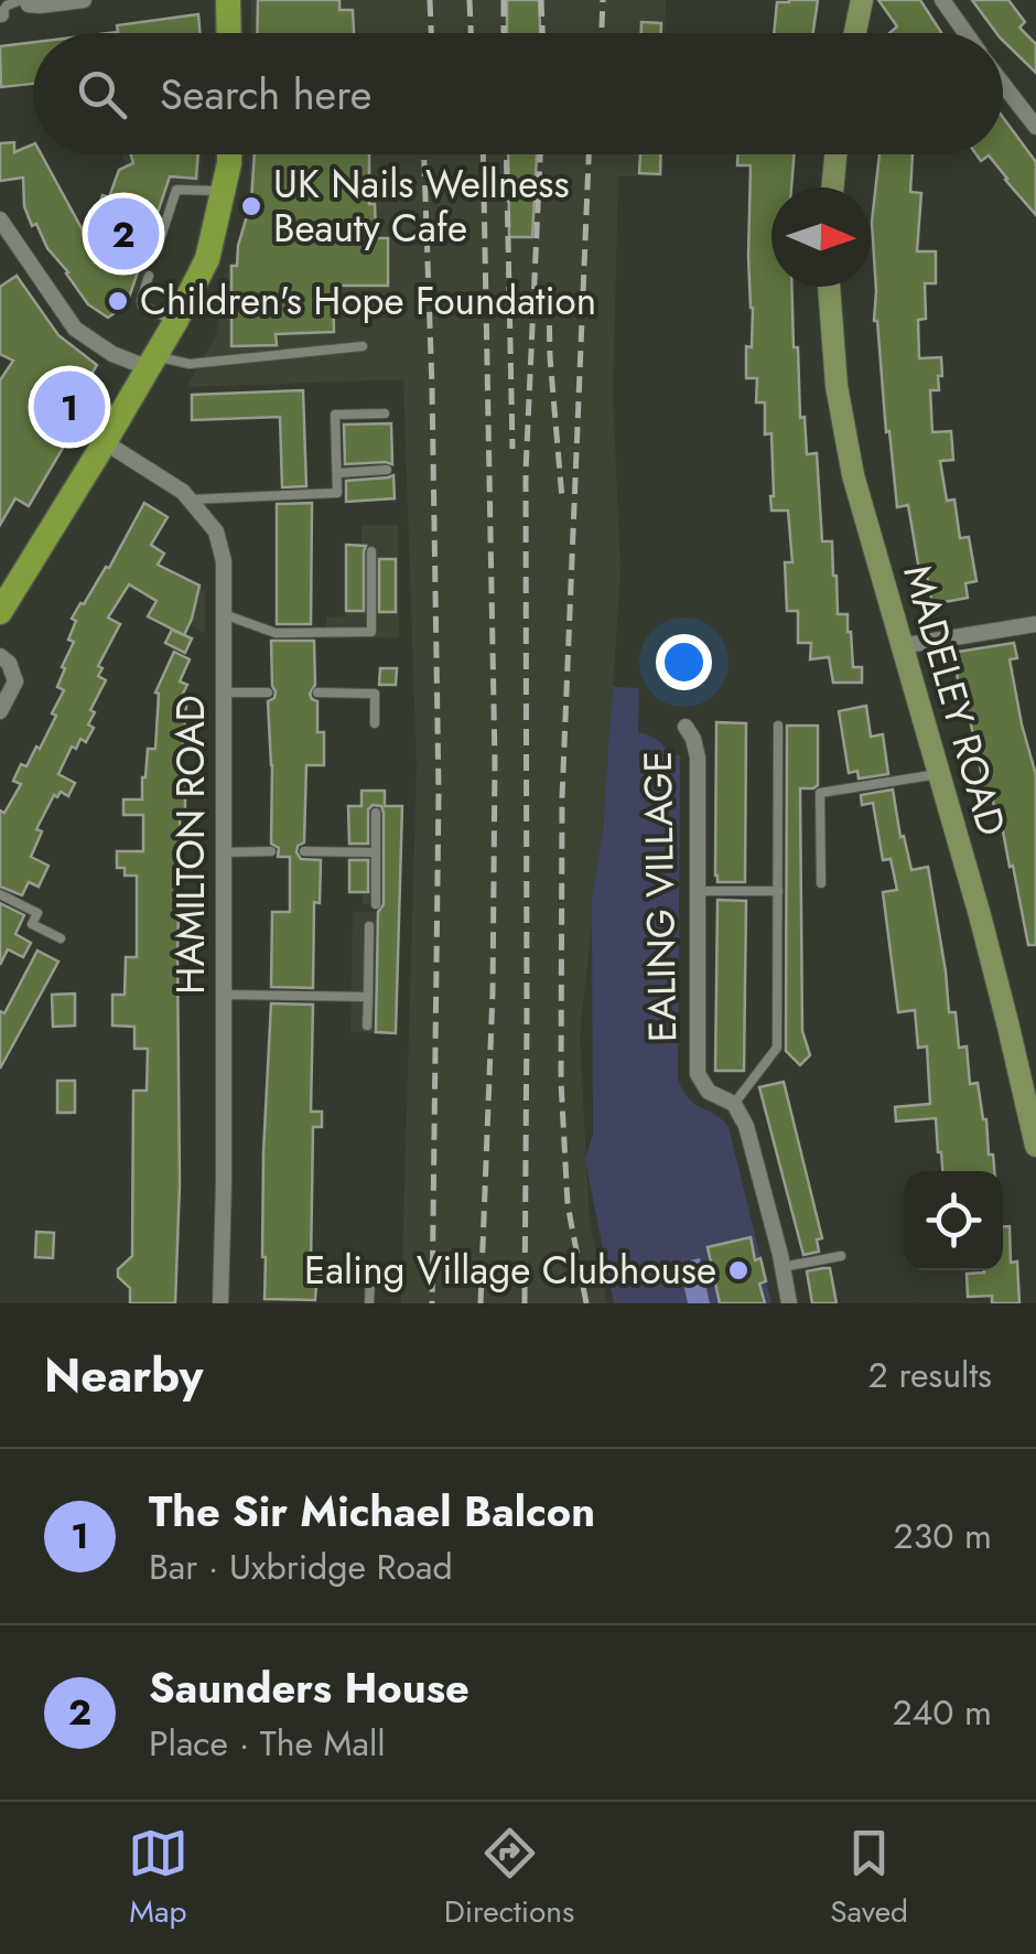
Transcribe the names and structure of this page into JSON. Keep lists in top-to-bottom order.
{
  "streets": {
    "street": ["MADELEY ROAD", "HAMILTON ROAD", "EALING VILLAGE"]
  },
  "places": ["UK Nails Wellness Beauty Cafe", "Children's Hope Foundation", "Ealing Village Clubhouse"],
  "north": "right",
  "page": {
    "search": "Search here",
    "pins": ["2", "1"],
    "heading": ["Nearby", "2 results"],
    "list": [
      {
        "mark": "1",
        "name": "The Sir Michael Balcon",
        "note": "Bar · Uxbridge Road",
        "value": "230 m"
      },
      {
        "mark": "2",
        "name": "Saunders House",
        "note": "Place · The Mall",
        "value": "240 m"
      }
    ],
    "nav": ["Map", "Directions", "Saved"]
  }
}
